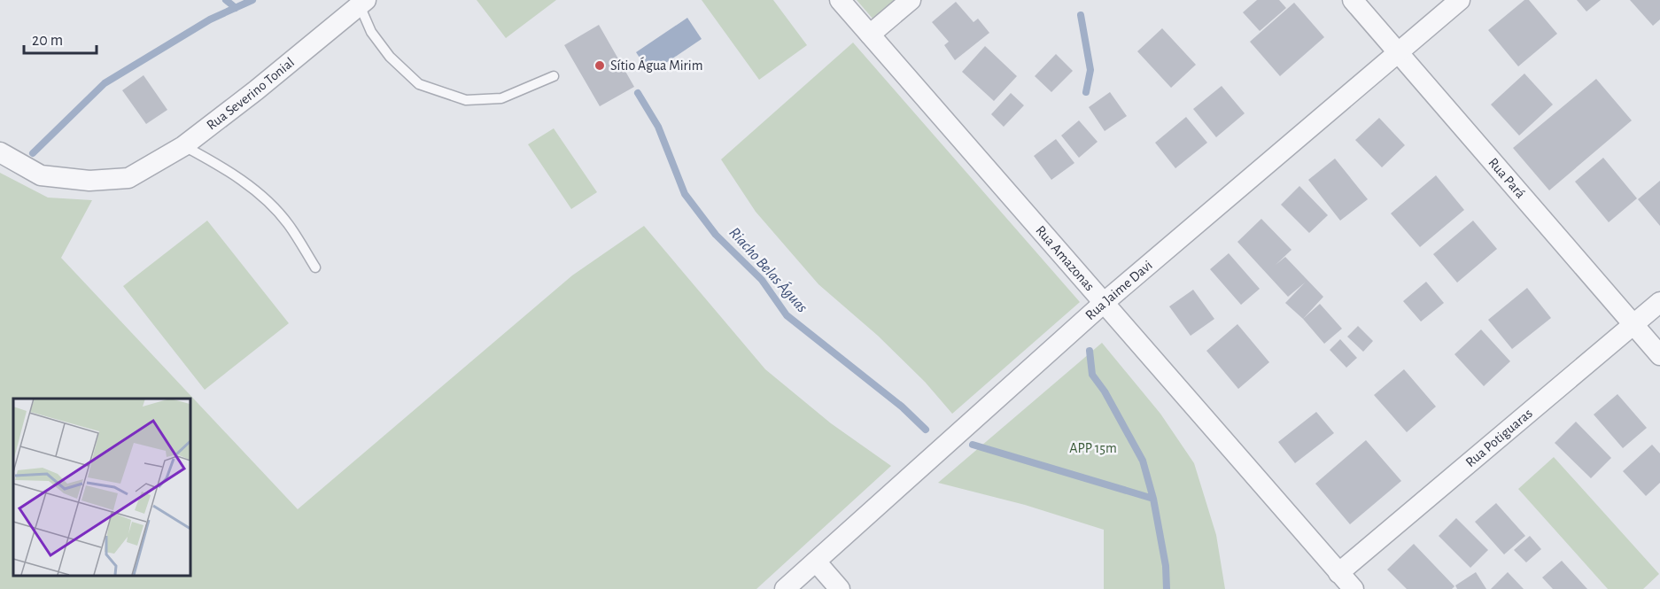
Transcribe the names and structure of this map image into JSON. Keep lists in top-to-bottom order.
{
  "streets": {
    "street": [
      "Rua Severino Tonial",
      "Rua Pará",
      "Rua Amazonas",
      "Rua Jaime Davi",
      "Rua Potiguaras"
    ]
  },
  "crossings": [
    ["Rua Pará", "Rua Jaime Davi"],
    ["Rua Pará", "Rua Potiguaras"],
    ["Rua Amazonas", "Rua Jaime Davi"],
    ["Rua Amazonas", "Rua Potiguaras"]
  ],
  "water": ["Riacho Belas Águas"],
  "parks": ["APP 15m"],
  "places": ["Sítio Água Mirim"],
  "scale_bar": "20 m"
}
